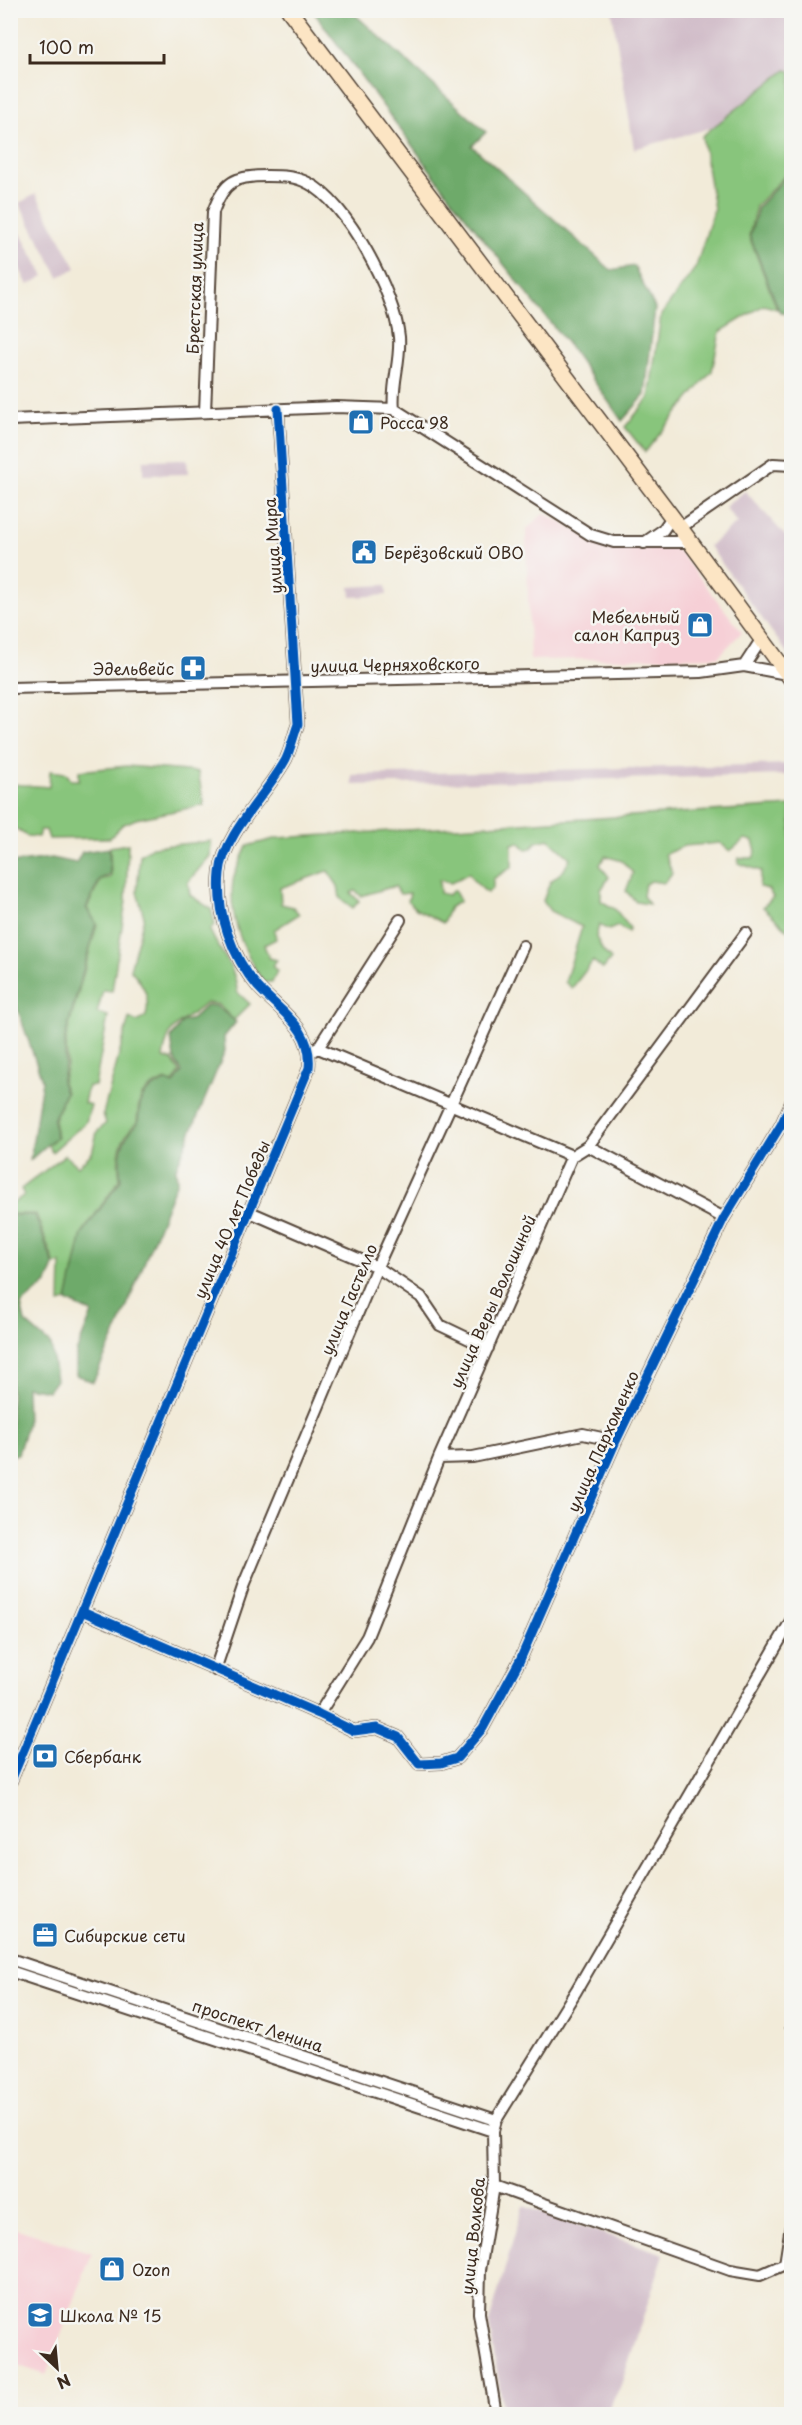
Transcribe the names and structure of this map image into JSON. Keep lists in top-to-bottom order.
{
  "streets": {
    "street": [
      "Брестская улица",
      "улица Мира",
      "улица Черняховского",
      "улица 40 лет Победы",
      "улица Гастелло",
      "улица Веры Волошиной",
      "улица Пархоменко",
      "проспект Ленина",
      "улица Волкова"
    ]
  },
  "crossings": [
    ["улица Мира", "улица Черняховского"],
    ["улица Веры Волошиной", "улица Пархоменко"],
    ["проспект Ленина", "улица Волкова"]
  ],
  "places": {
    "shop": ["Росса 98", "Мебельный салон Каприз", "Ozon"],
    "public building": ["Берёзовский ОВО"],
    "pharmacy": ["Эдельвейс"],
    "bank": ["Сбербанк"],
    "office": ["Сибирские сети"],
    "school or university": ["Школа № 15"]
  },
  "scale_bar": "100 m",
  "north": "bottom right"
}
